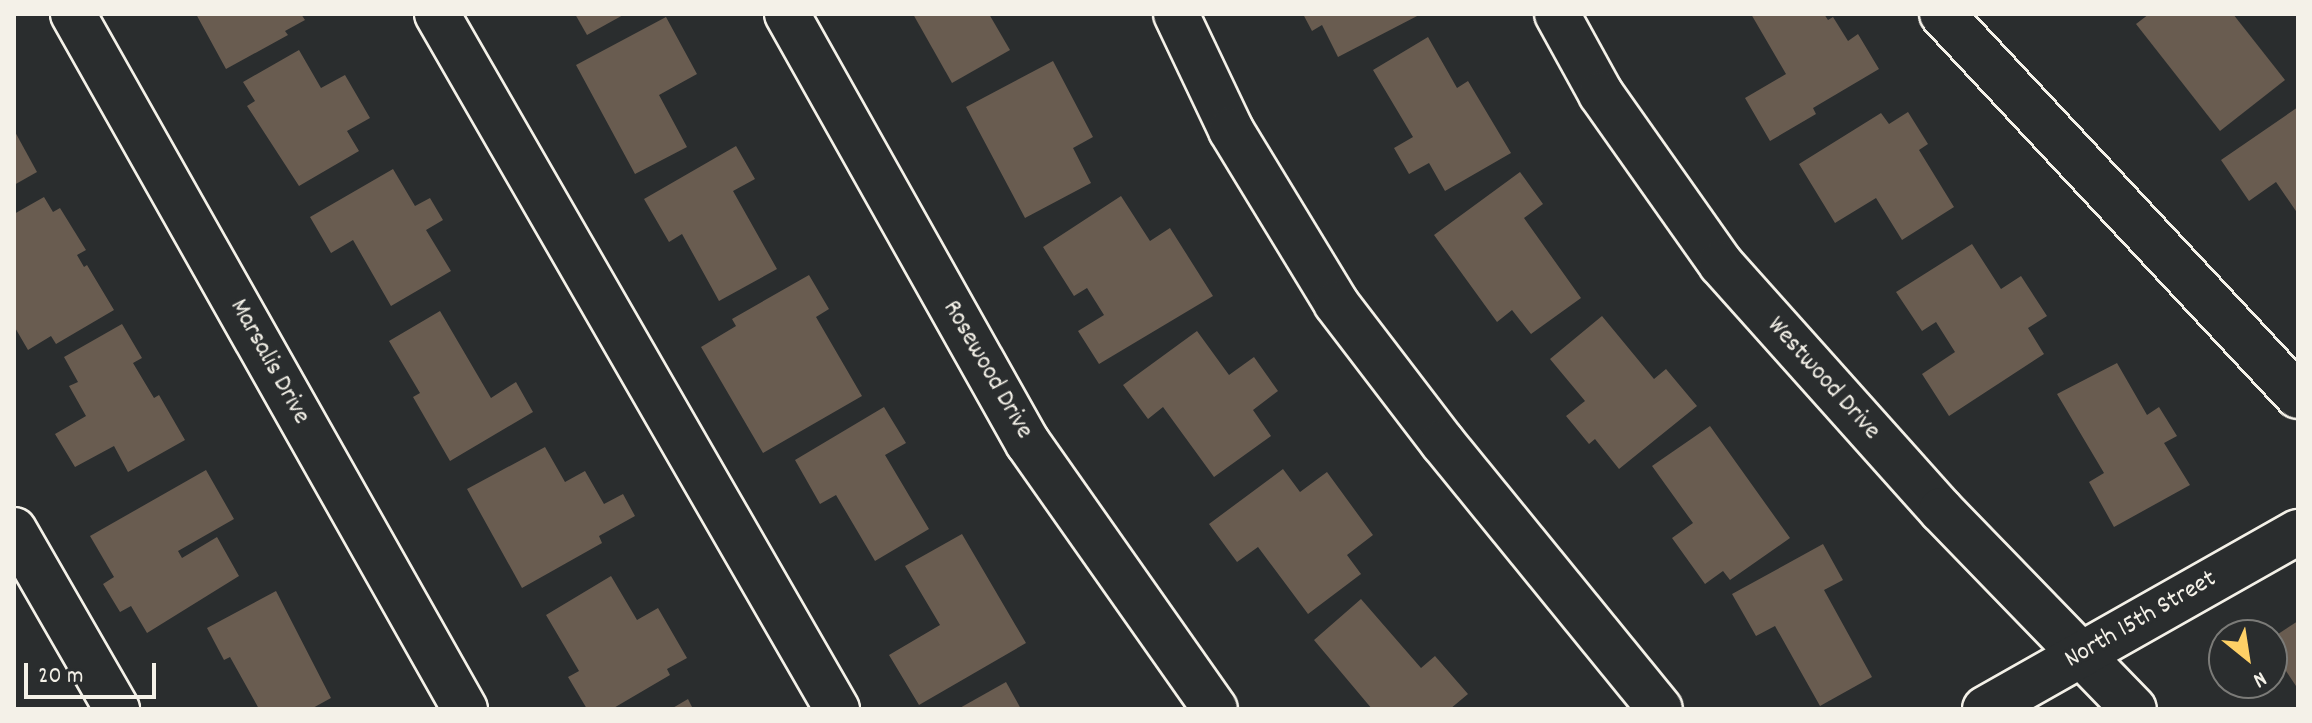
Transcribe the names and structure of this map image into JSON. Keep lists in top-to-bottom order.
{
  "streets": {
    "street": [
      "Marsalis Drive",
      "Rosewood Drive",
      "Westwood Drive",
      "North 15th Street"
    ]
  },
  "crossings": [
    ["Westwood Drive", "North 15th Street"]
  ],
  "scale_bar": "20 m",
  "north": "bottom right"
}
